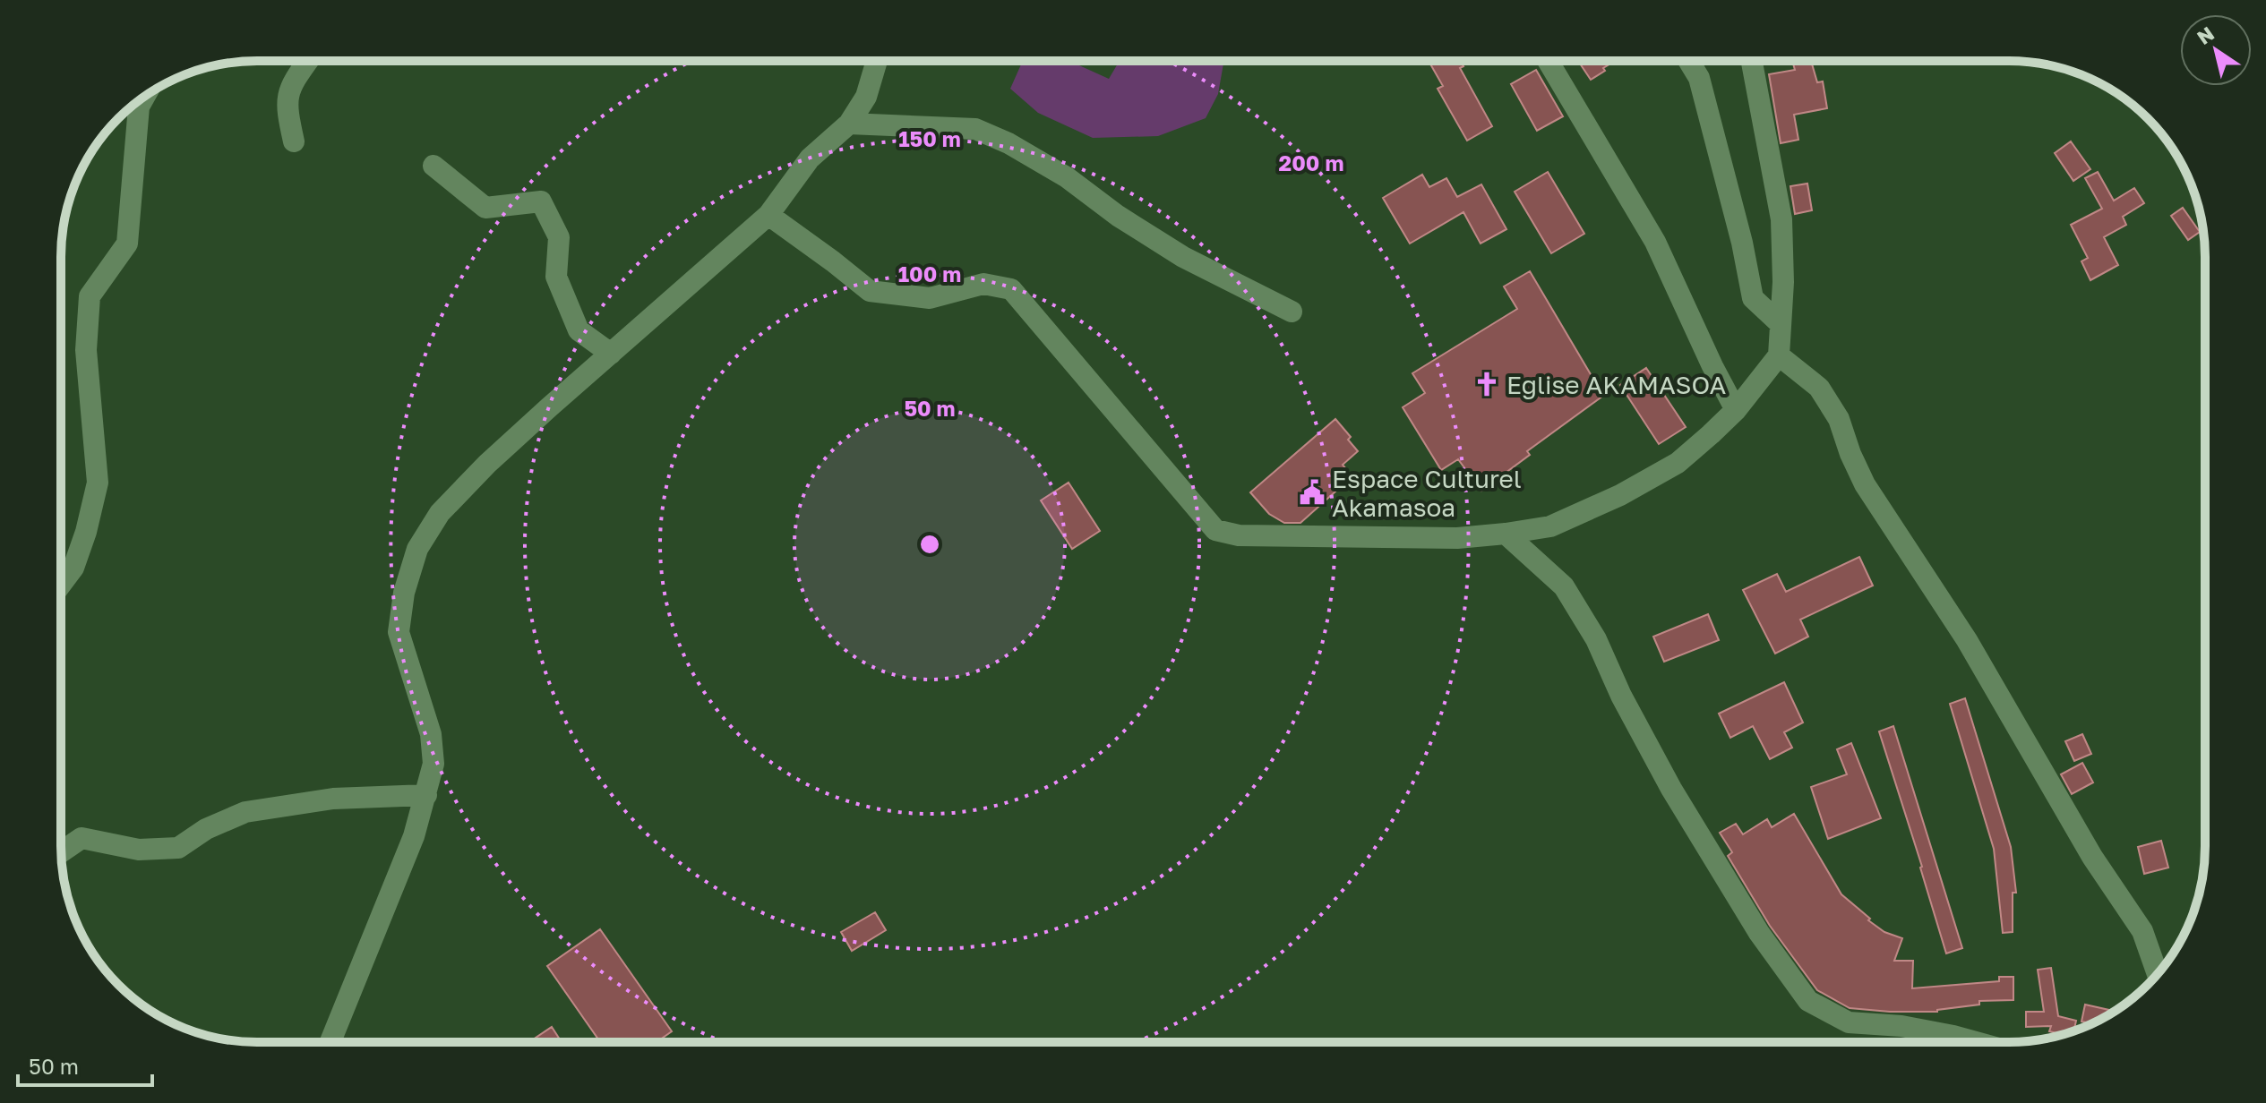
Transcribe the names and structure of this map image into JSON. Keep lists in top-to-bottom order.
{
  "places": {
    "church": ["Eglise AKAMASOA"],
    "public building": ["Espace Culturel Akamasoa"]
  },
  "scale_bar": "50 m",
  "north": "top left",
  "rings": [
    "150 m",
    "200 m",
    "100 m",
    "50 m"
  ]
}
